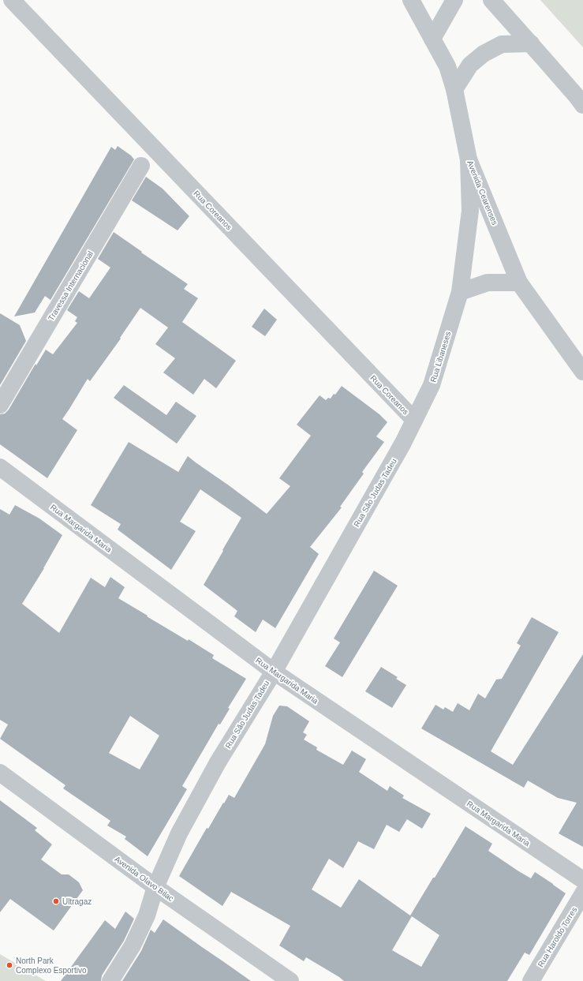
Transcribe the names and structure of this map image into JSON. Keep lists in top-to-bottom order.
{
  "streets": {
    "street": [
      "Avenida Cearenses",
      "Rua Coreanos",
      "Travessa Internacional",
      "Rua Libaneses",
      "Rua São Judas Tadeu",
      "Rua Margarida Maria",
      "Avenida Olavo Bilac",
      "Rua Haroldo Torres"
    ]
  },
  "crossings": [
    ["Avenida Cearenses", "Rua Libaneses"],
    ["Rua Coreanos", "Rua Libaneses"],
    ["Rua Coreanos", "Rua São Judas Tadeu"],
    ["Rua Libaneses", "Rua São Judas Tadeu"],
    ["Rua São Judas Tadeu", "Rua Margarida Maria"],
    ["Rua São Judas Tadeu", "Avenida Olavo Bilac"]
  ],
  "places": ["Ultragaz", "North Park Complexo Esportivo"]
}
